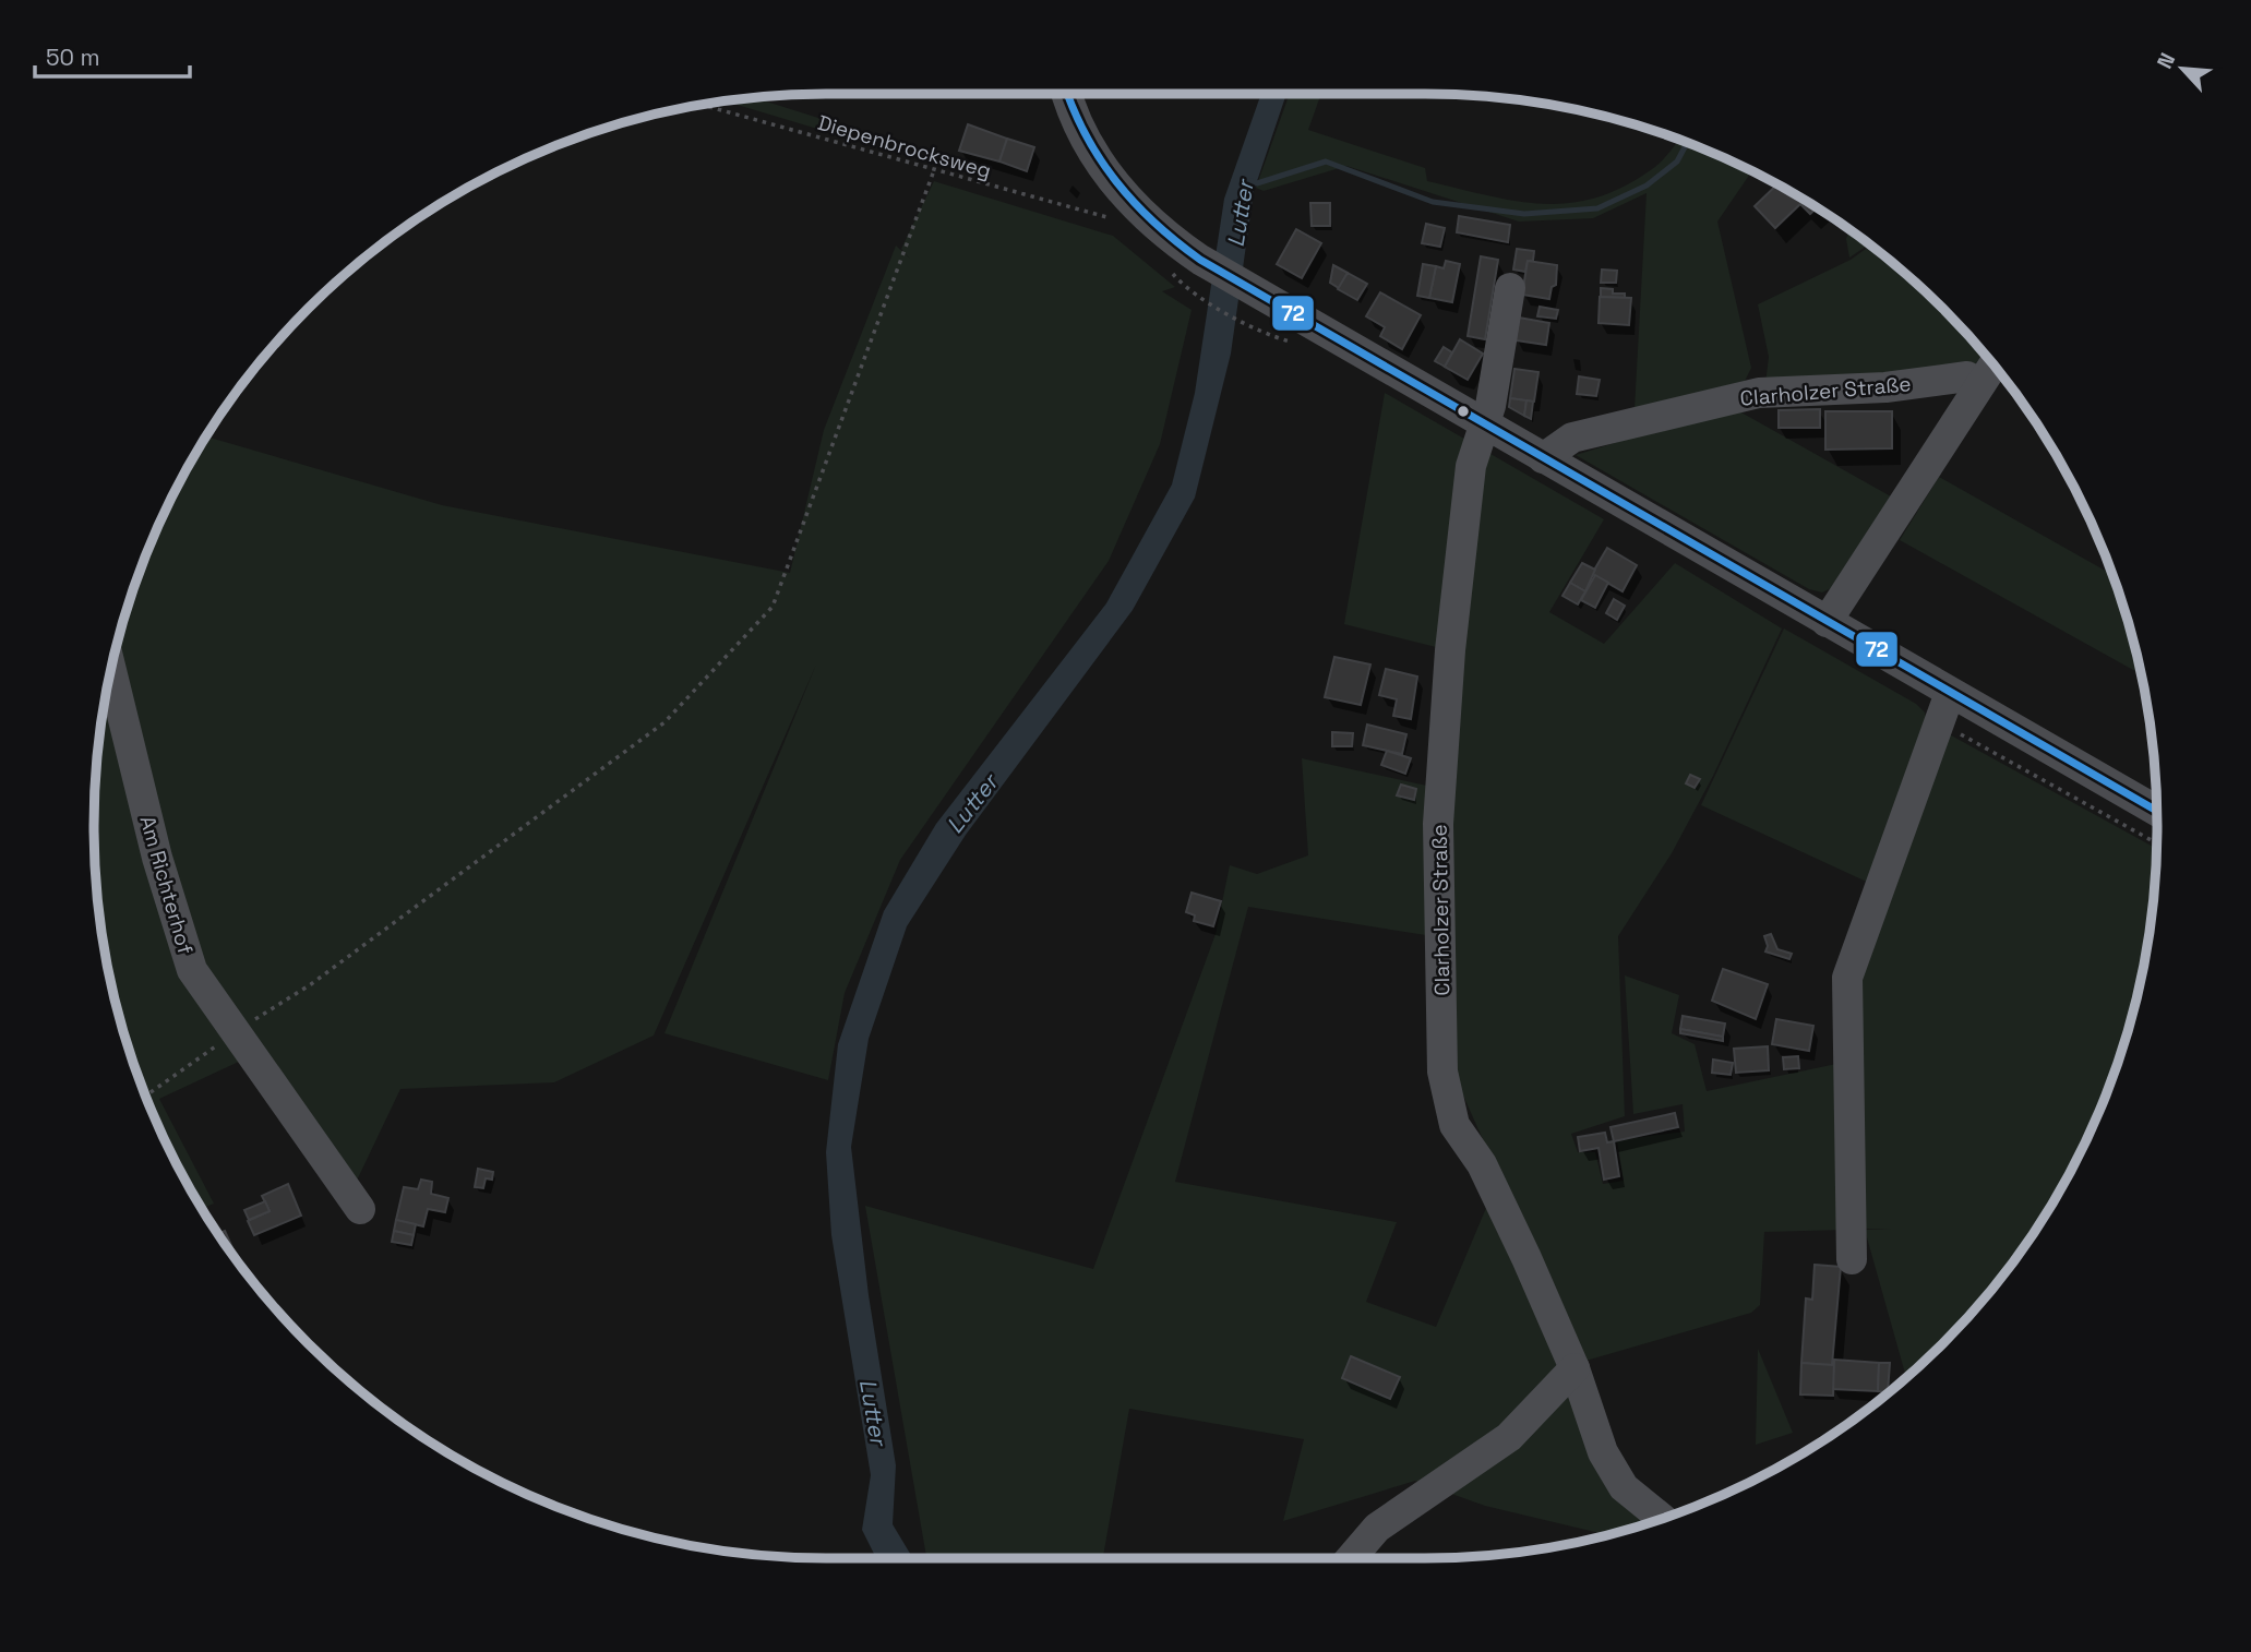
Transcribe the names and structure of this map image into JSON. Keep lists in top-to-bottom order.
{
  "streets": {
    "street": ["Clarholzer Straße", "Am Richterhof"],
    "path": ["Diepenbrocksweg"]
  },
  "water": ["Lutter"],
  "lines": ["transit line 72"],
  "scale_bar": "50 m",
  "north": "top left"
}
